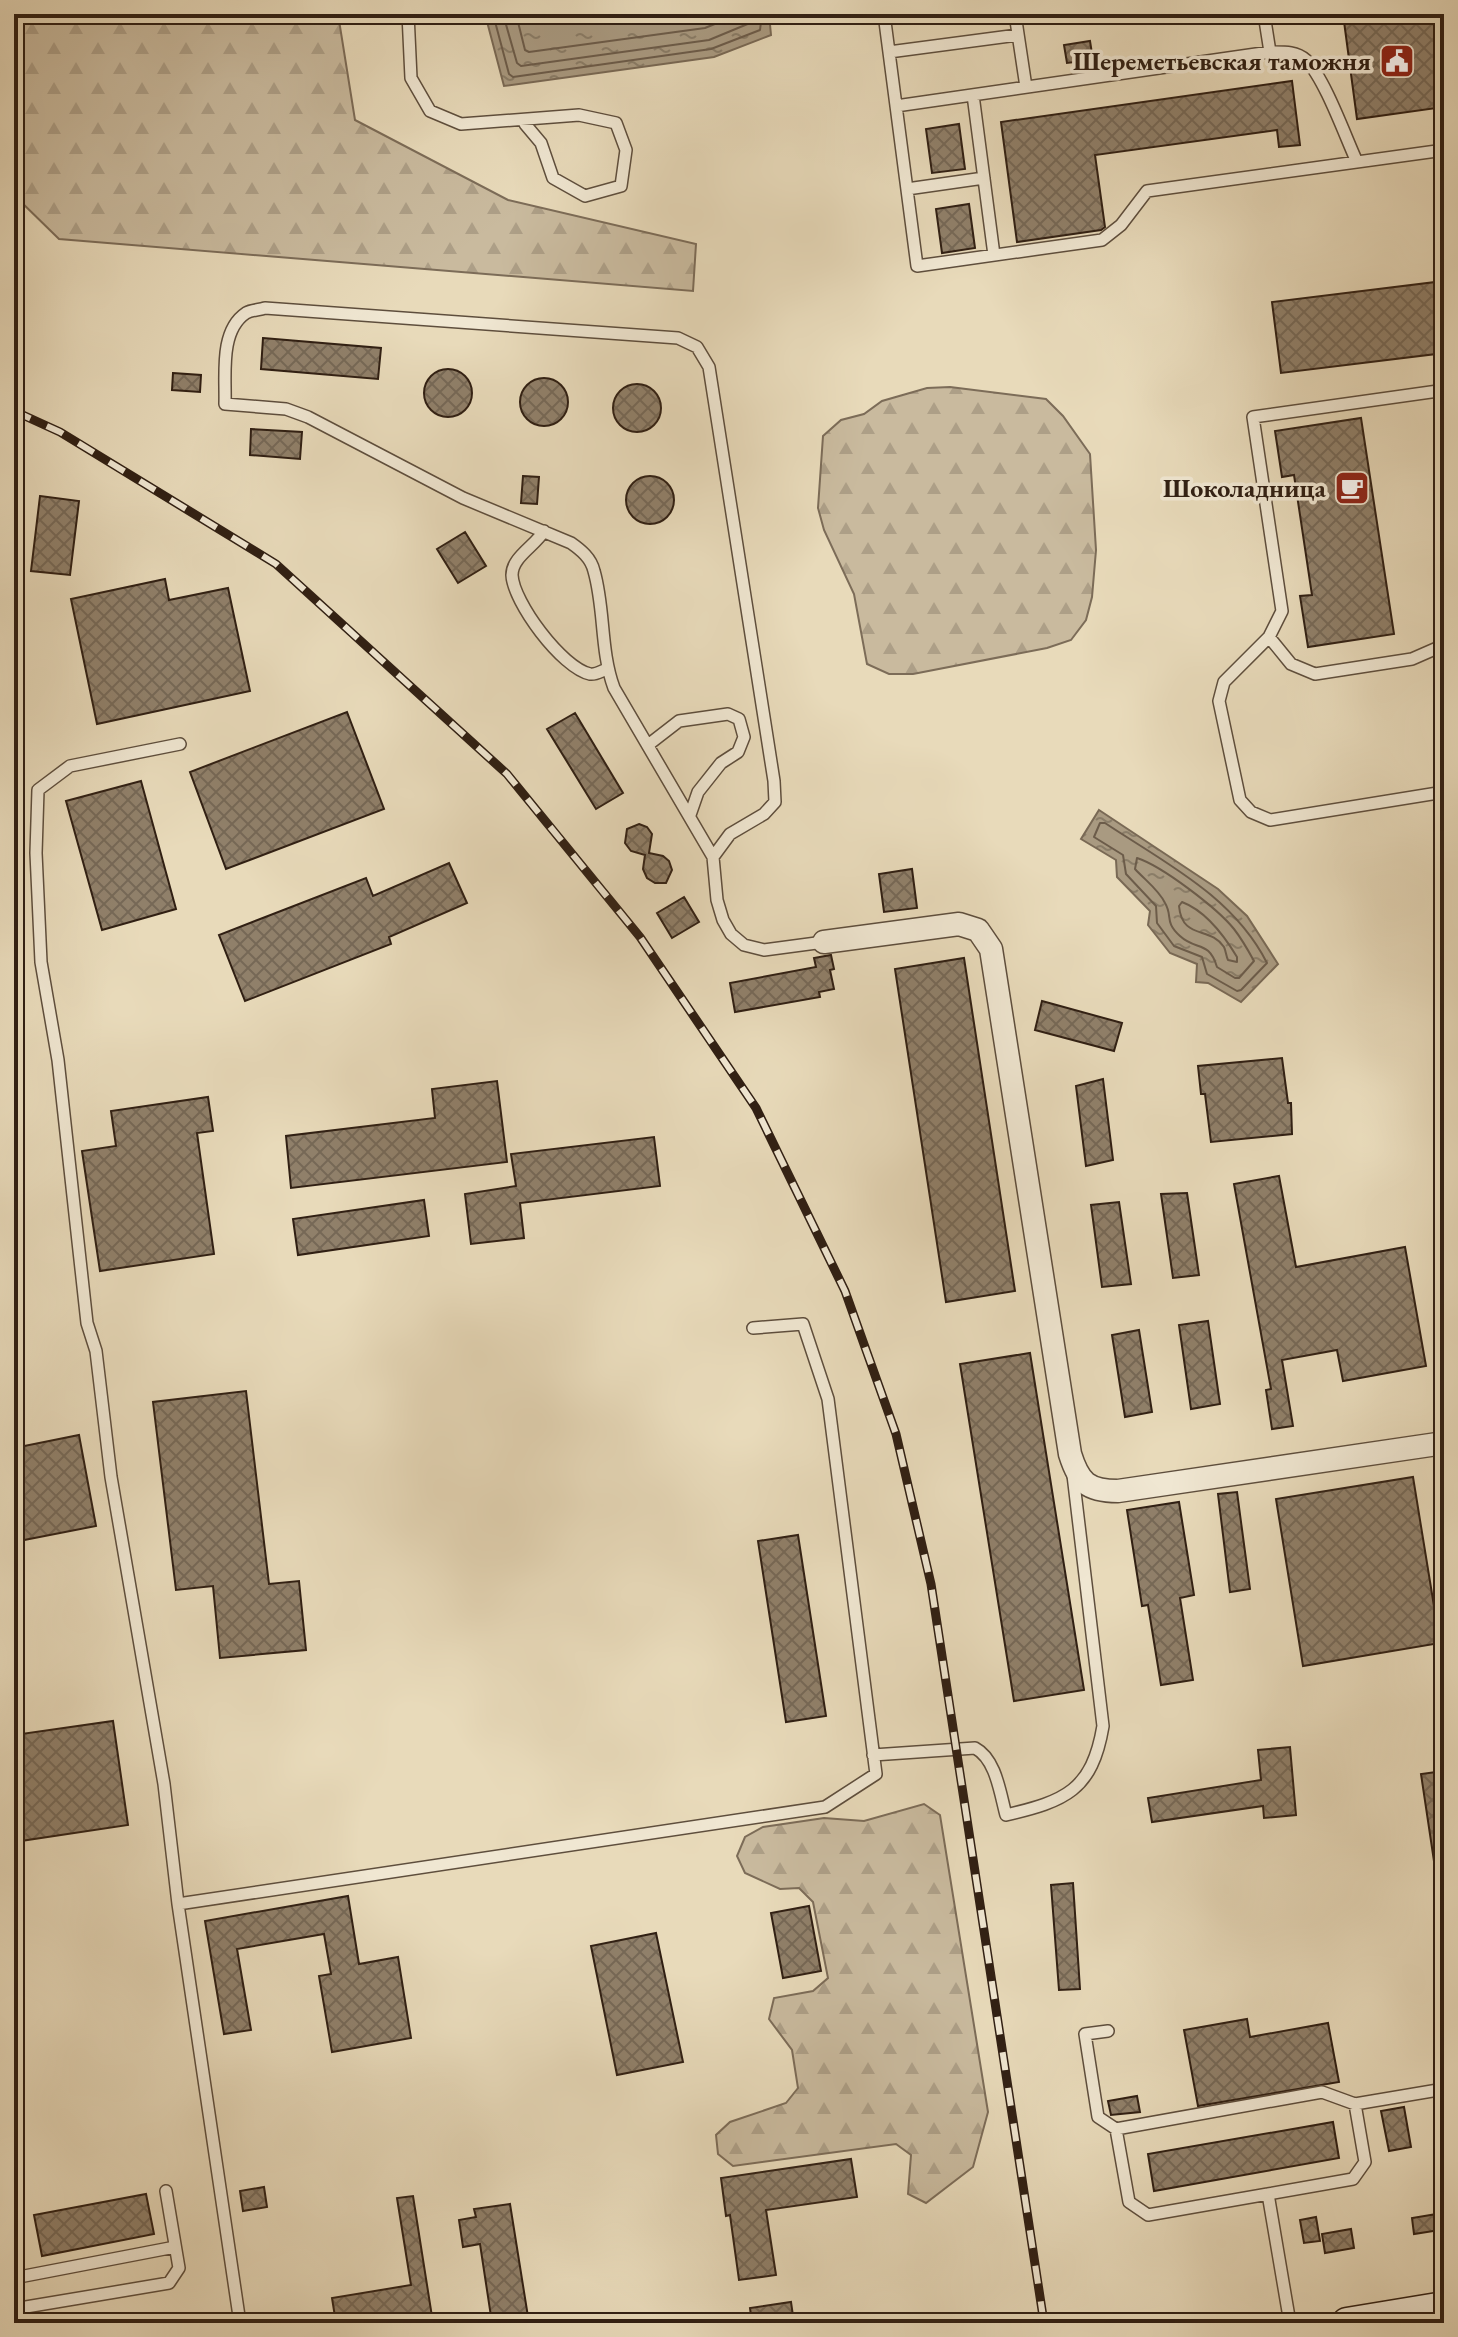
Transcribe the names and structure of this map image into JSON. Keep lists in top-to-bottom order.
{
  "places": {
    "public building": ["Шереметьевская таможня"],
    "cafe": ["Шоколадница"]
  }
}
